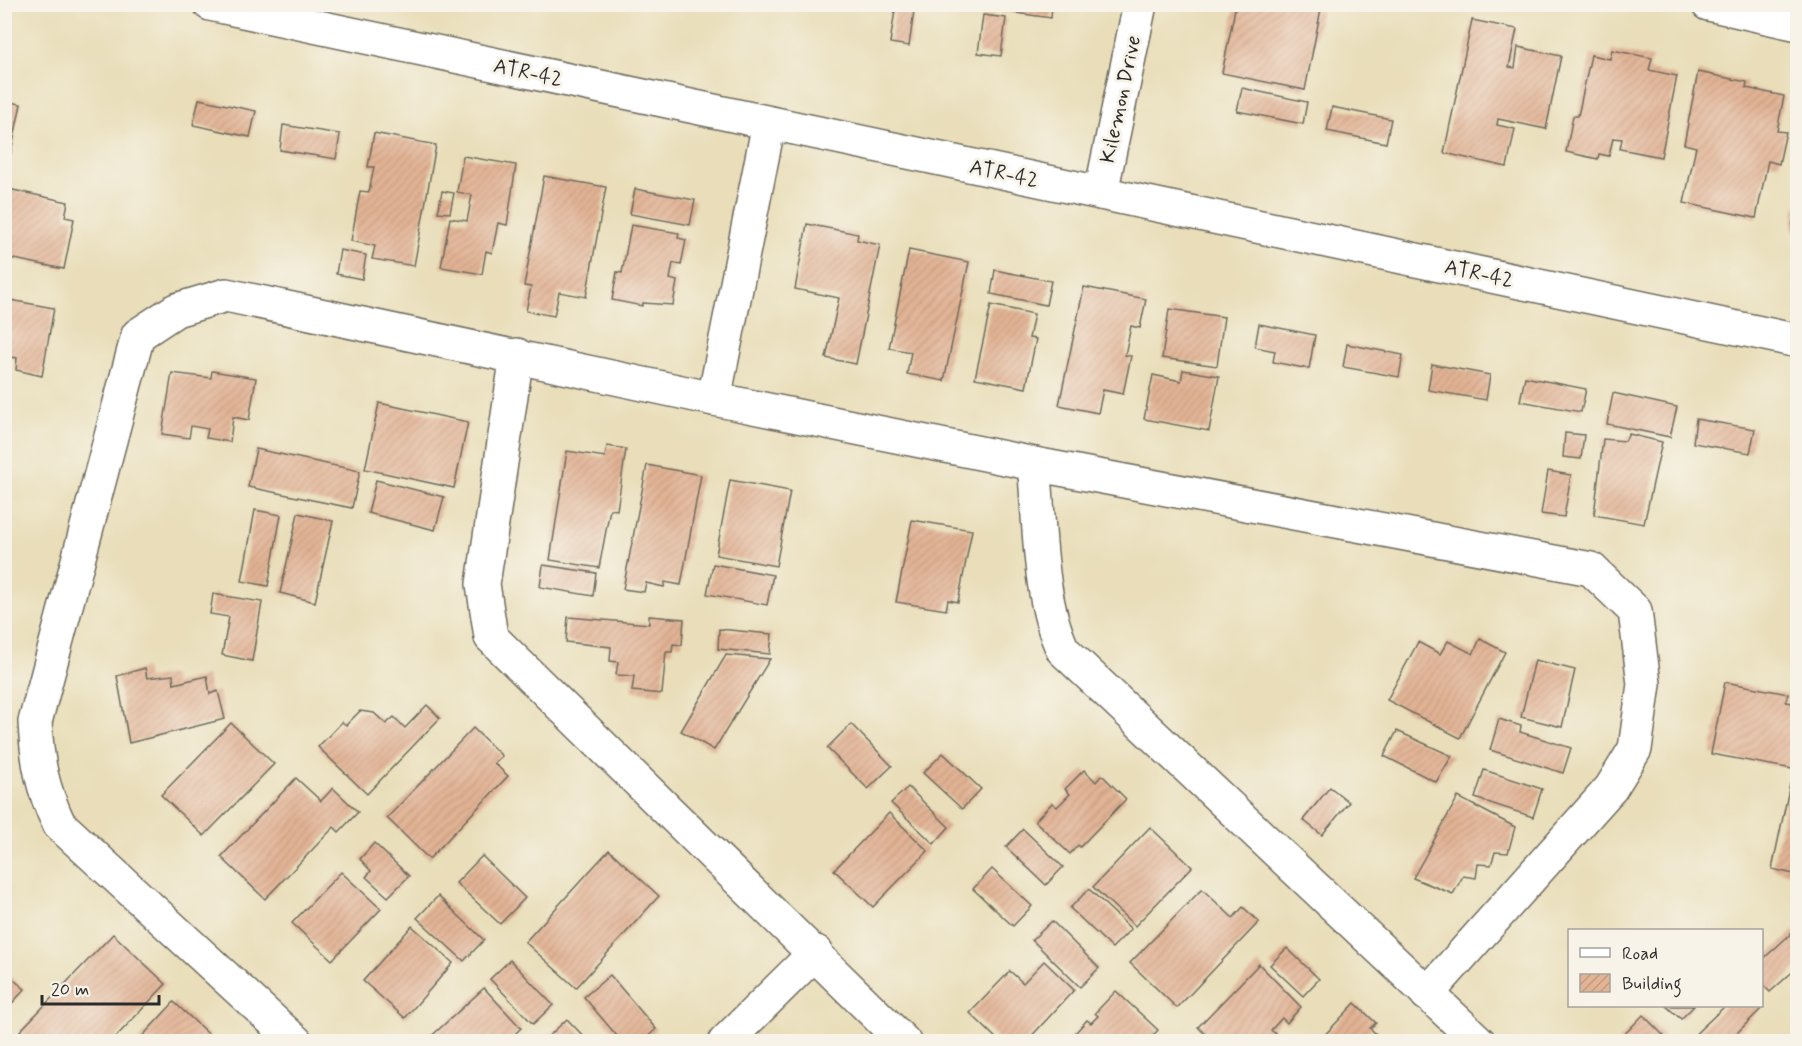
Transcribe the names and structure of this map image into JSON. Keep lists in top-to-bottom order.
{
  "streets": {
    "street": ["ATR-42", "Kilemon Drive"]
  },
  "crossings": [
    ["ATR-42", "Kilemon Drive"]
  ],
  "legend": ["Road", "Building"],
  "scale_bar": "20 m"
}
